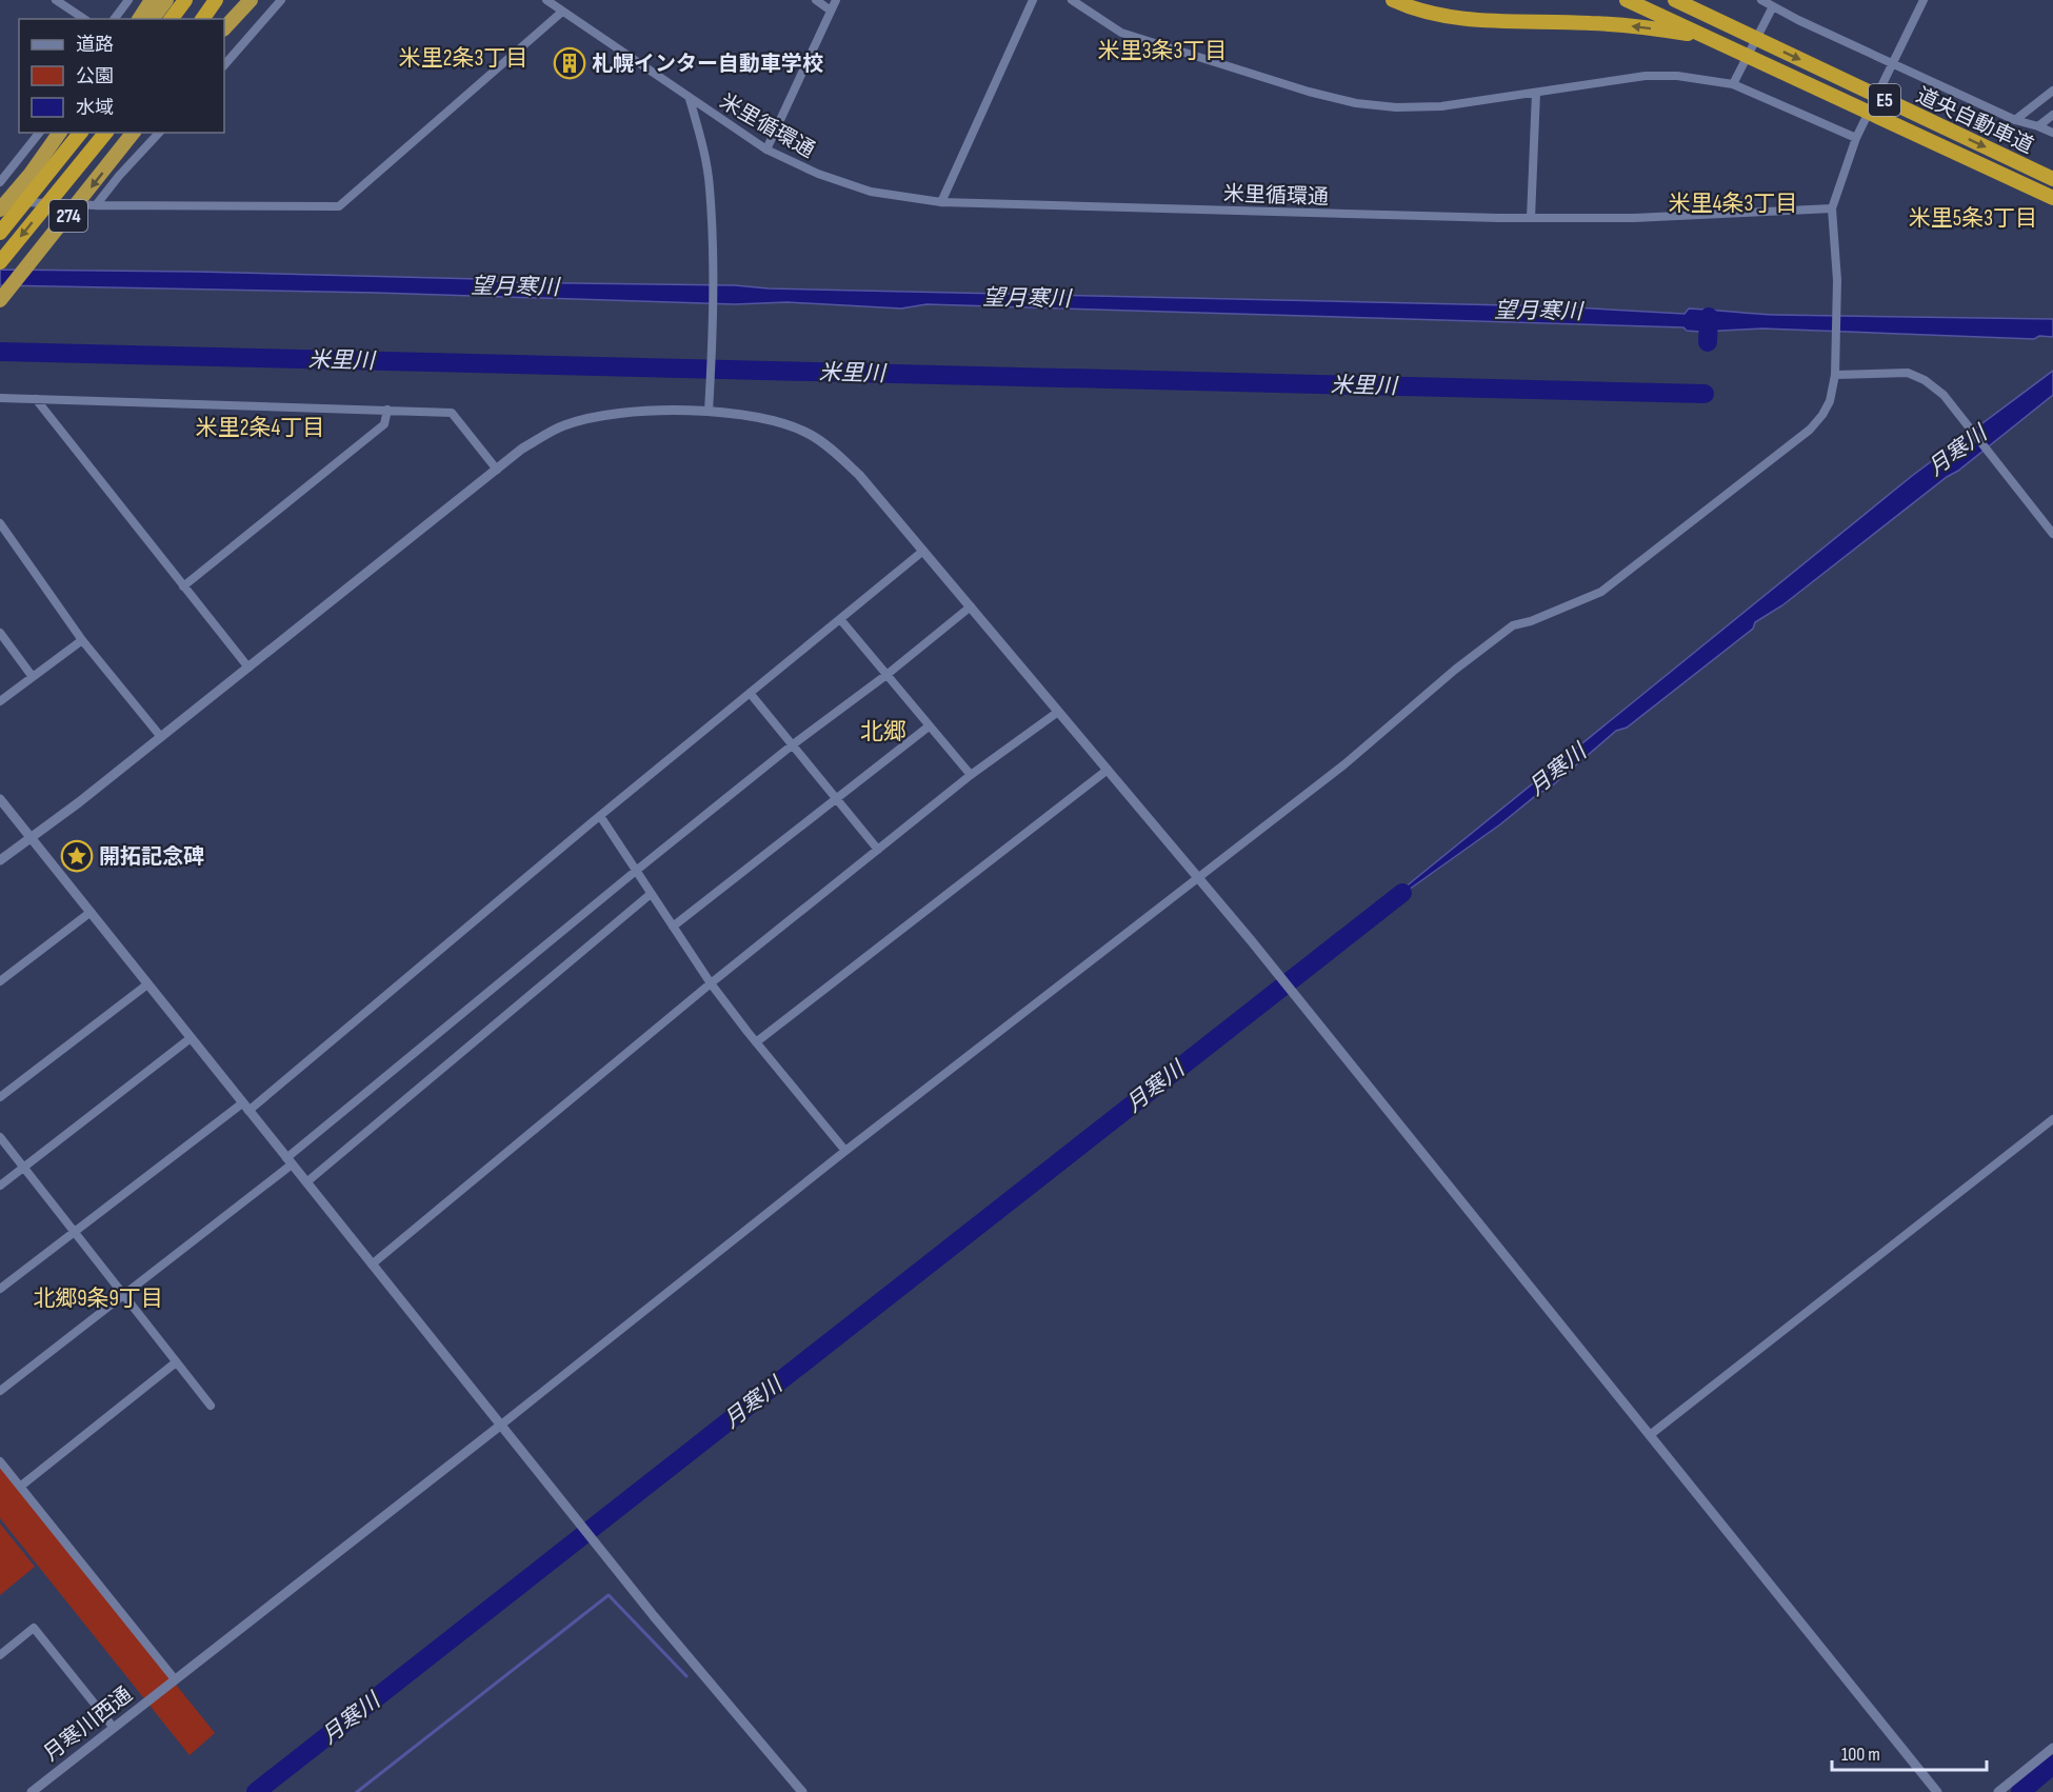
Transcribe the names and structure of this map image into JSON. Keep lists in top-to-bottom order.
{
  "streets": {
    "highway": ["E5", "道央自動車道", "274"],
    "street": ["米里循環通", "月寒川西通"]
  },
  "crossings": [
    ["E5", "道央自動車道"]
  ],
  "districts": [
    "米里3条3丁目",
    "米里2条3丁目",
    "米里4条3丁目",
    "米里5条3丁目",
    "米里2条4丁目",
    "北郷",
    "北郷9条9丁目"
  ],
  "water": ["望月寒川", "米里川", "月寒川"],
  "places": {
    "building": ["札幌インター自動車学校"],
    "place": ["開拓記念碑"]
  },
  "legend": ["道路", "公園", "水域"],
  "scale_bar": "100 m"
}
